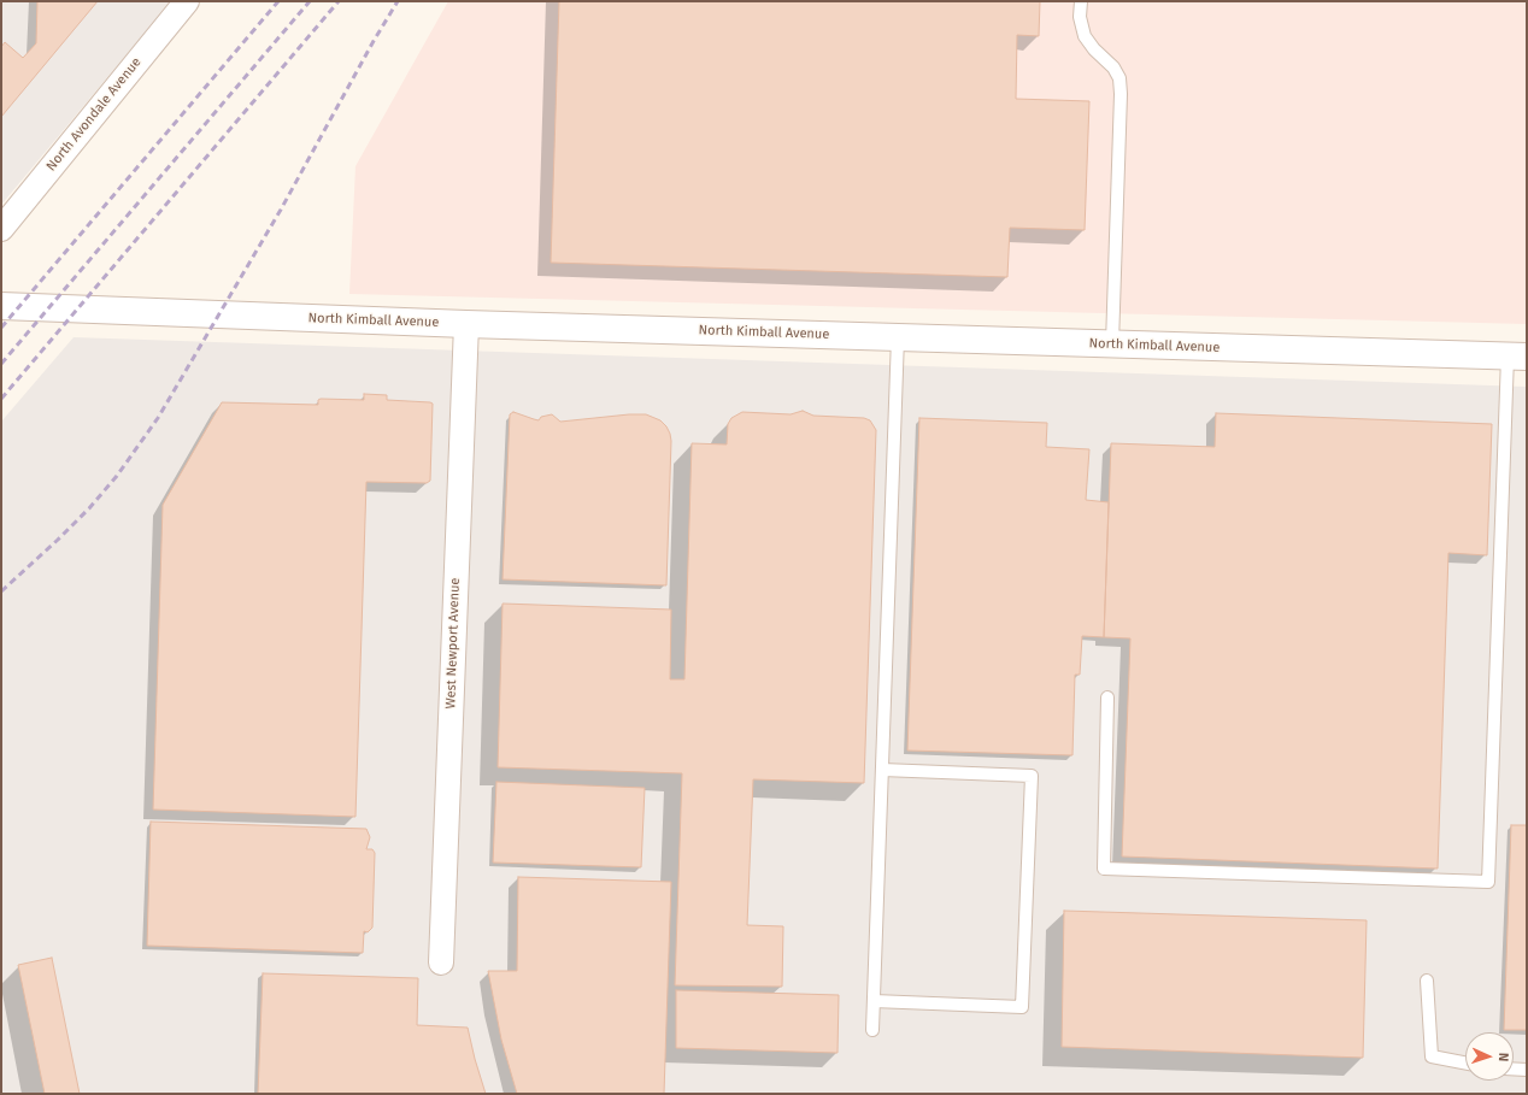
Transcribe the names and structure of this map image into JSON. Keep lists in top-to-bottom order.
{
  "streets": {
    "street": ["North Avondale Avenue", "North Kimball Avenue", "West Newport Avenue"]
  },
  "crossings": [
    ["North Kimball Avenue", "West Newport Avenue"]
  ],
  "north": "right"
}
